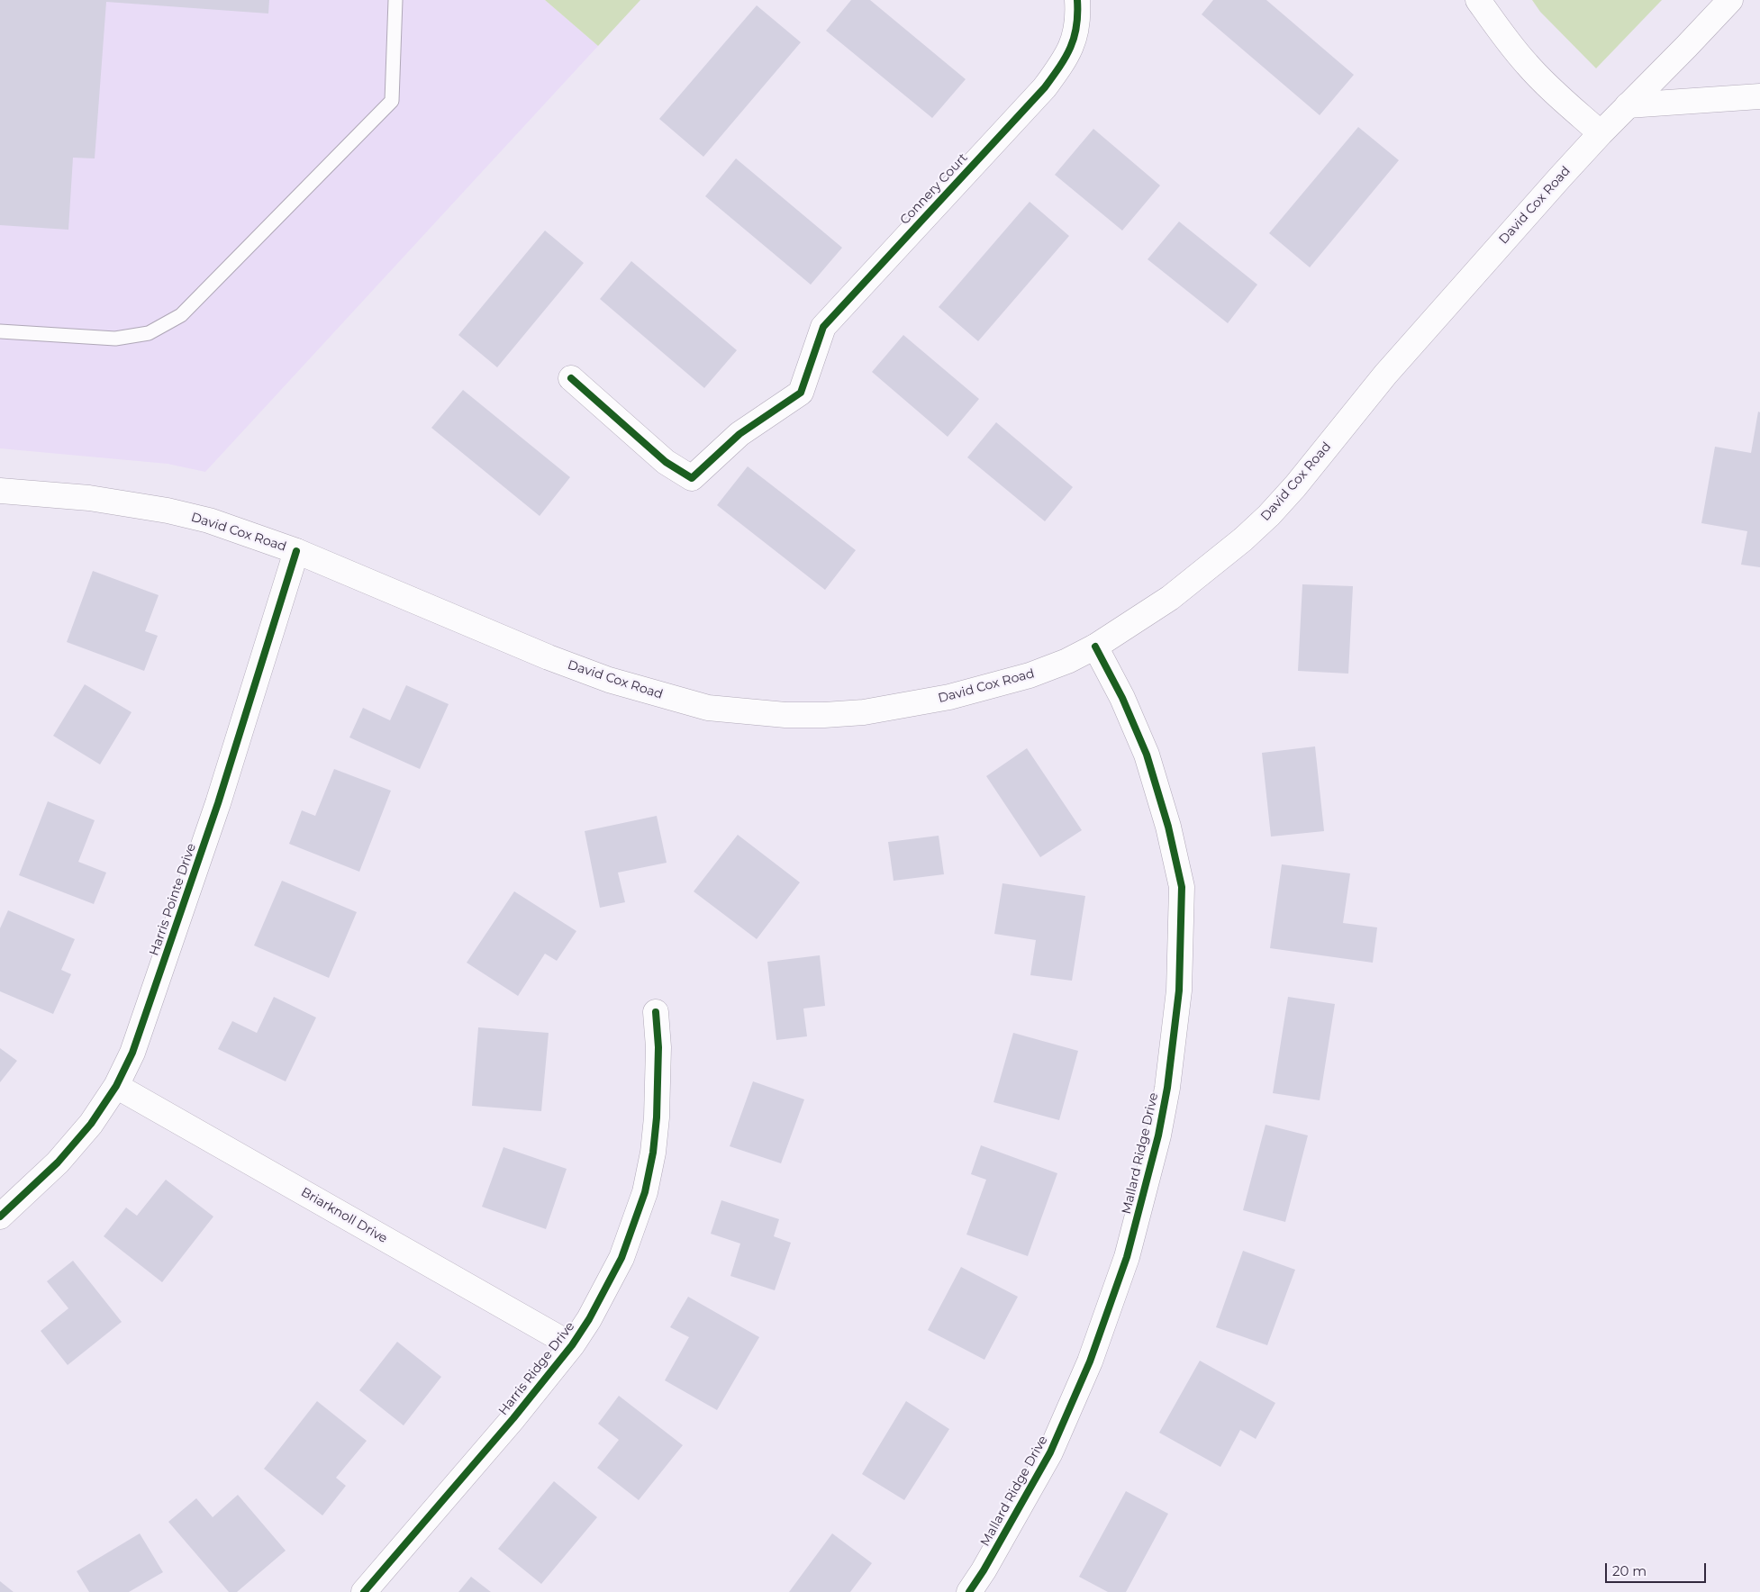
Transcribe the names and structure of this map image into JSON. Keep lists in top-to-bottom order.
{
  "streets": {
    "street": [
      "Connery Court",
      "David Cox Road",
      "Harris Pointe Drive",
      "Mallard Ridge Drive",
      "Briarknoll Drive",
      "Harris Ridge Drive"
    ]
  },
  "crossings": [
    ["David Cox Road", "Harris Pointe Drive"],
    ["David Cox Road", "Mallard Ridge Drive"],
    ["Harris Pointe Drive", "Briarknoll Drive"],
    ["Briarknoll Drive", "Harris Ridge Drive"]
  ],
  "scale_bar": "20 m"
}
